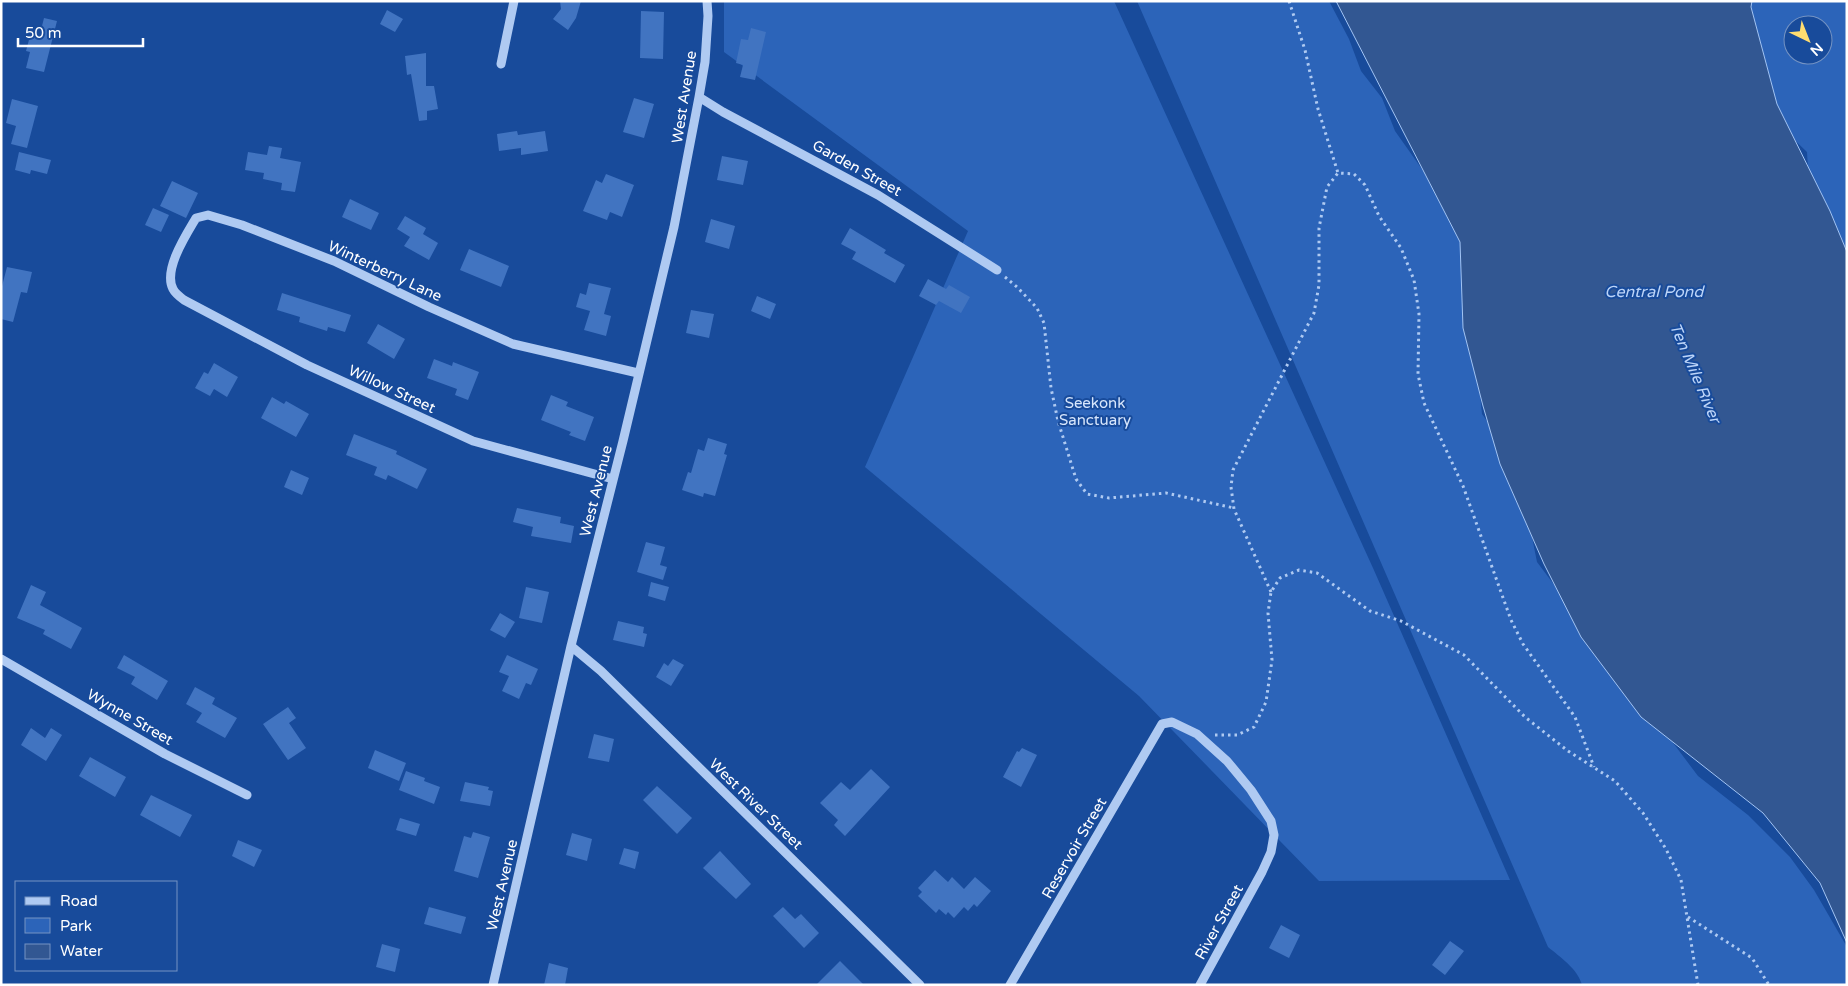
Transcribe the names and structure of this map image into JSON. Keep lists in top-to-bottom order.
{
  "streets": {
    "street": [
      "West Avenue",
      "Garden Street",
      "Winterberry Lane",
      "Willow Street",
      "Wynne Street",
      "West River Street",
      "Reservoir Street",
      "River Street"
    ]
  },
  "crossings": [
    ["West Avenue", "Garden Street"],
    ["West Avenue", "Winterberry Lane"],
    ["West Avenue", "Willow Street"],
    ["West Avenue", "West River Street"],
    ["Winterberry Lane", "Willow Street"],
    ["Reservoir Street", "River Street"]
  ],
  "water": ["Central Pond", "Ten Mile River"],
  "parks": ["Seekonk Sanctuary"],
  "legend": ["Road", "Park", "Water"],
  "scale_bar": "50 m",
  "north": "bottom right"
}
